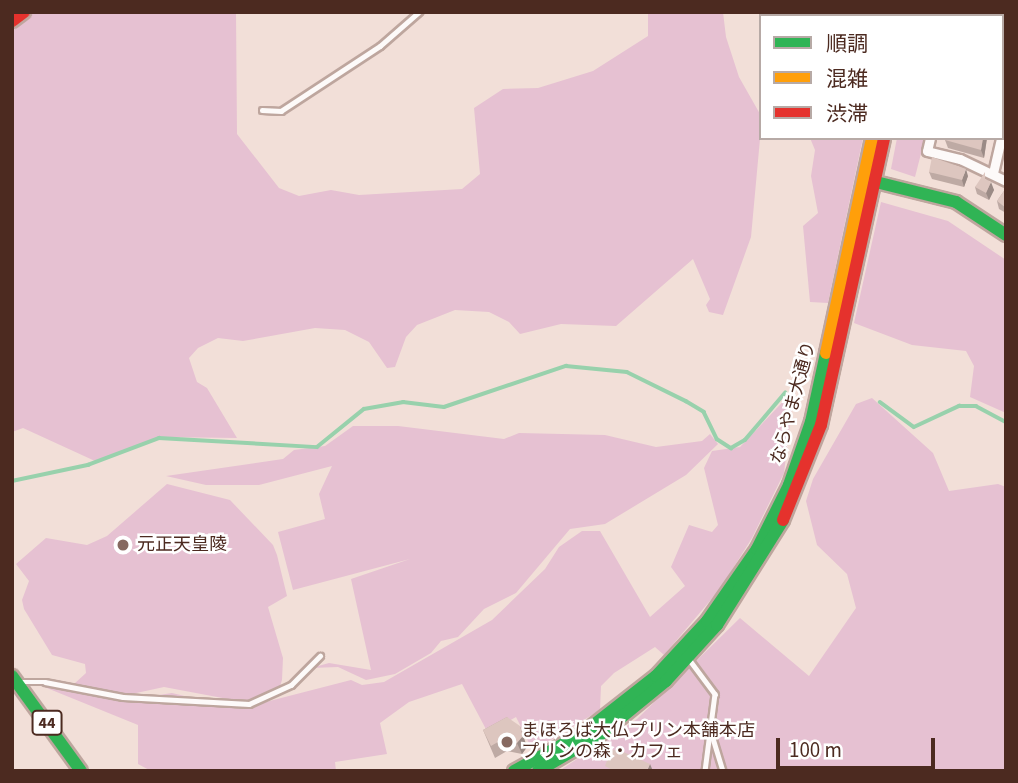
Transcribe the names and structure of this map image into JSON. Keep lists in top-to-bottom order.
{
  "streets": {
    "street": ["ならやま大通り", "44"]
  },
  "places": ["元正天皇陵", "まほろば大仏プリン本舗本店 プリンの森・カフェ"],
  "legend": ["順調", "混雑", "渋滞"],
  "scale_bar": "100 m"
}
